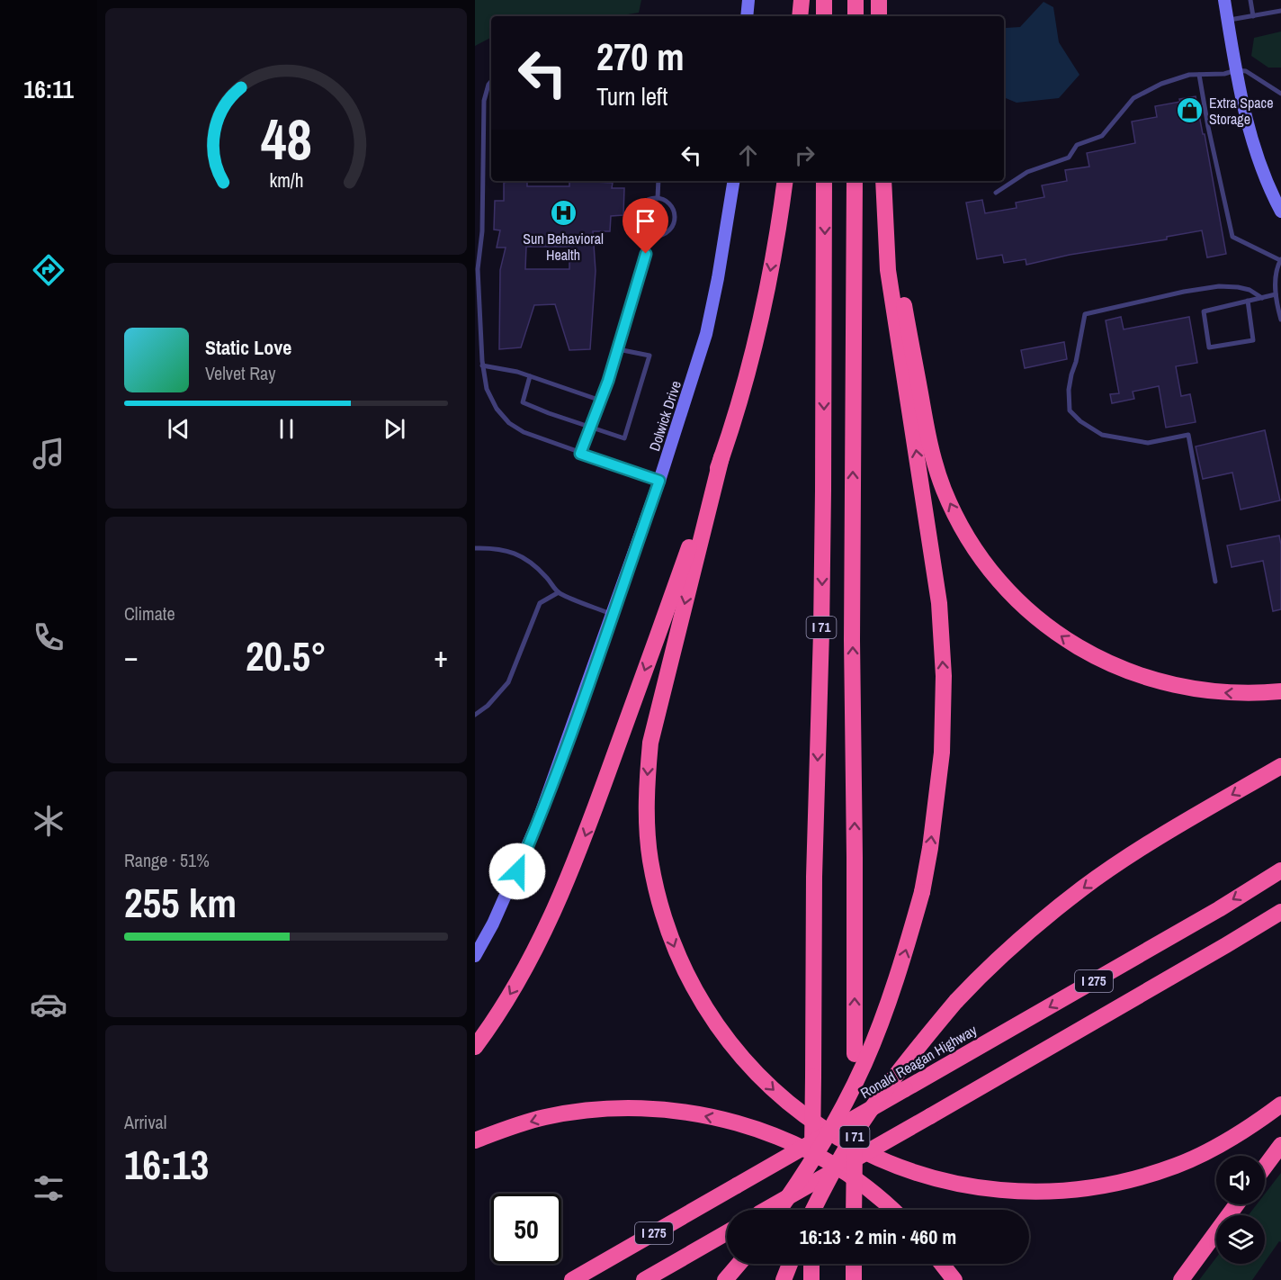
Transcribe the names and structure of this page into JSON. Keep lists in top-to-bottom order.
{
  "streets": {
    "highway": ["I 71", "I 275", "Ronald Reagan Highway"],
    "main road": ["Dolwick Drive"]
  },
  "places": {
    "shop": ["Extra Space Storage"],
    "hospital": ["Sun Behavioral Health"]
  },
  "page": {
    "tabs": "16:11",
    "turn": ["270 m", "Turn left"],
    "song": ["Static Love", "Velvet Ray"],
    "tile": [
      "Climate",
      ["Range · 51%", "255 km"],
      ["Arrival", "16:13"]
    ],
    "heat": ["−", "20.5°", "+"],
    "limit": "50",
    "trip": "16:13 · 2 min · 460 m",
    "gauge": ["48", "km/h"]
  }
}
